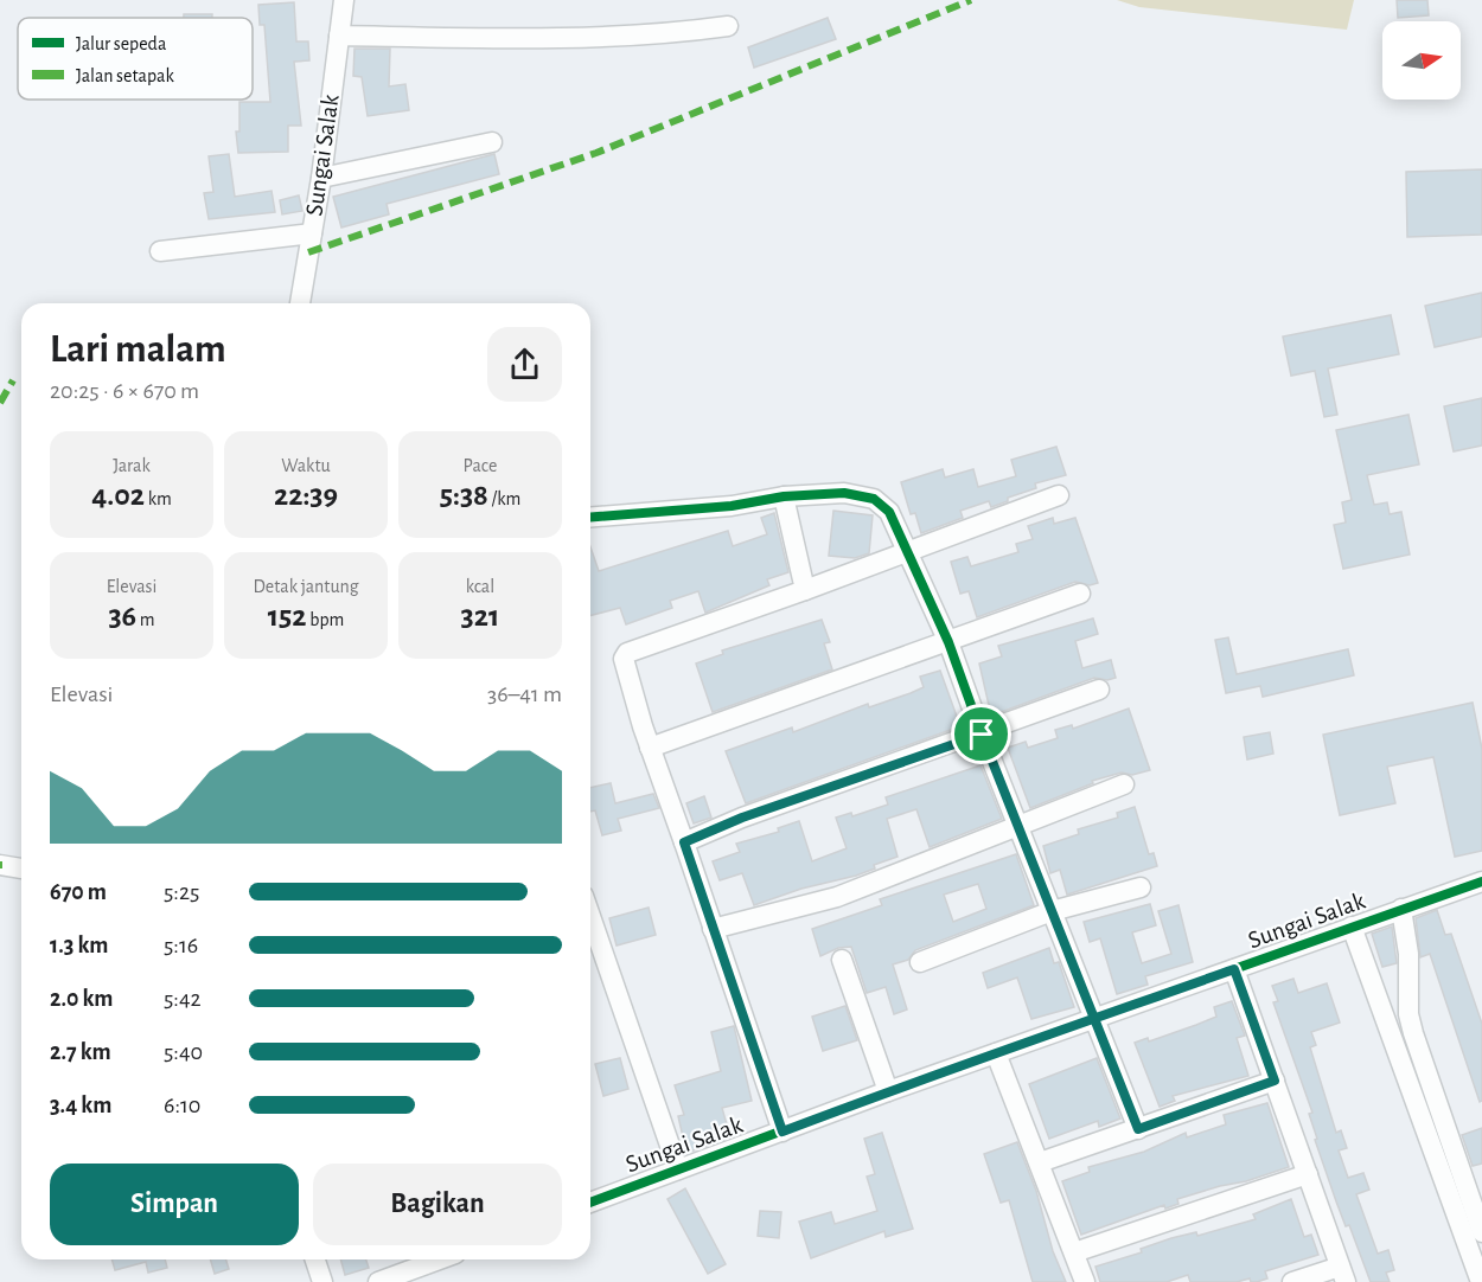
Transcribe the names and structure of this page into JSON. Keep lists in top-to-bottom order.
{
  "streets": {
    "street": ["Sungai Salak"]
  },
  "legend": ["Jalur sepeda", "Jalan setapak"],
  "north": "right",
  "page": {
    "heading": ["Lari malam", "20:25 · 6 × 670 m"],
    "stats": [
      ["Jarak", "4.02 km"],
      ["Waktu", "22:39"],
      ["Pace", "5:38 /km"],
      ["Elevasi", "36 m"],
      ["Detak jantung", "152 bpm"],
      ["kcal", "321"]
    ],
    "chart": ["Elevasi", "36–41 m"],
    "list": [
      {
        "name": "670 m",
        "note": "5:25"
      },
      {
        "name": "1.3 km",
        "note": "5:16"
      },
      {
        "name": "2.0 km",
        "note": "5:42"
      },
      {
        "name": "2.7 km",
        "note": "5:40"
      },
      {
        "name": "3.4 km",
        "note": "6:10"
      }
    ],
    "buttons": ["Simpan", "Bagikan"]
  }
}
